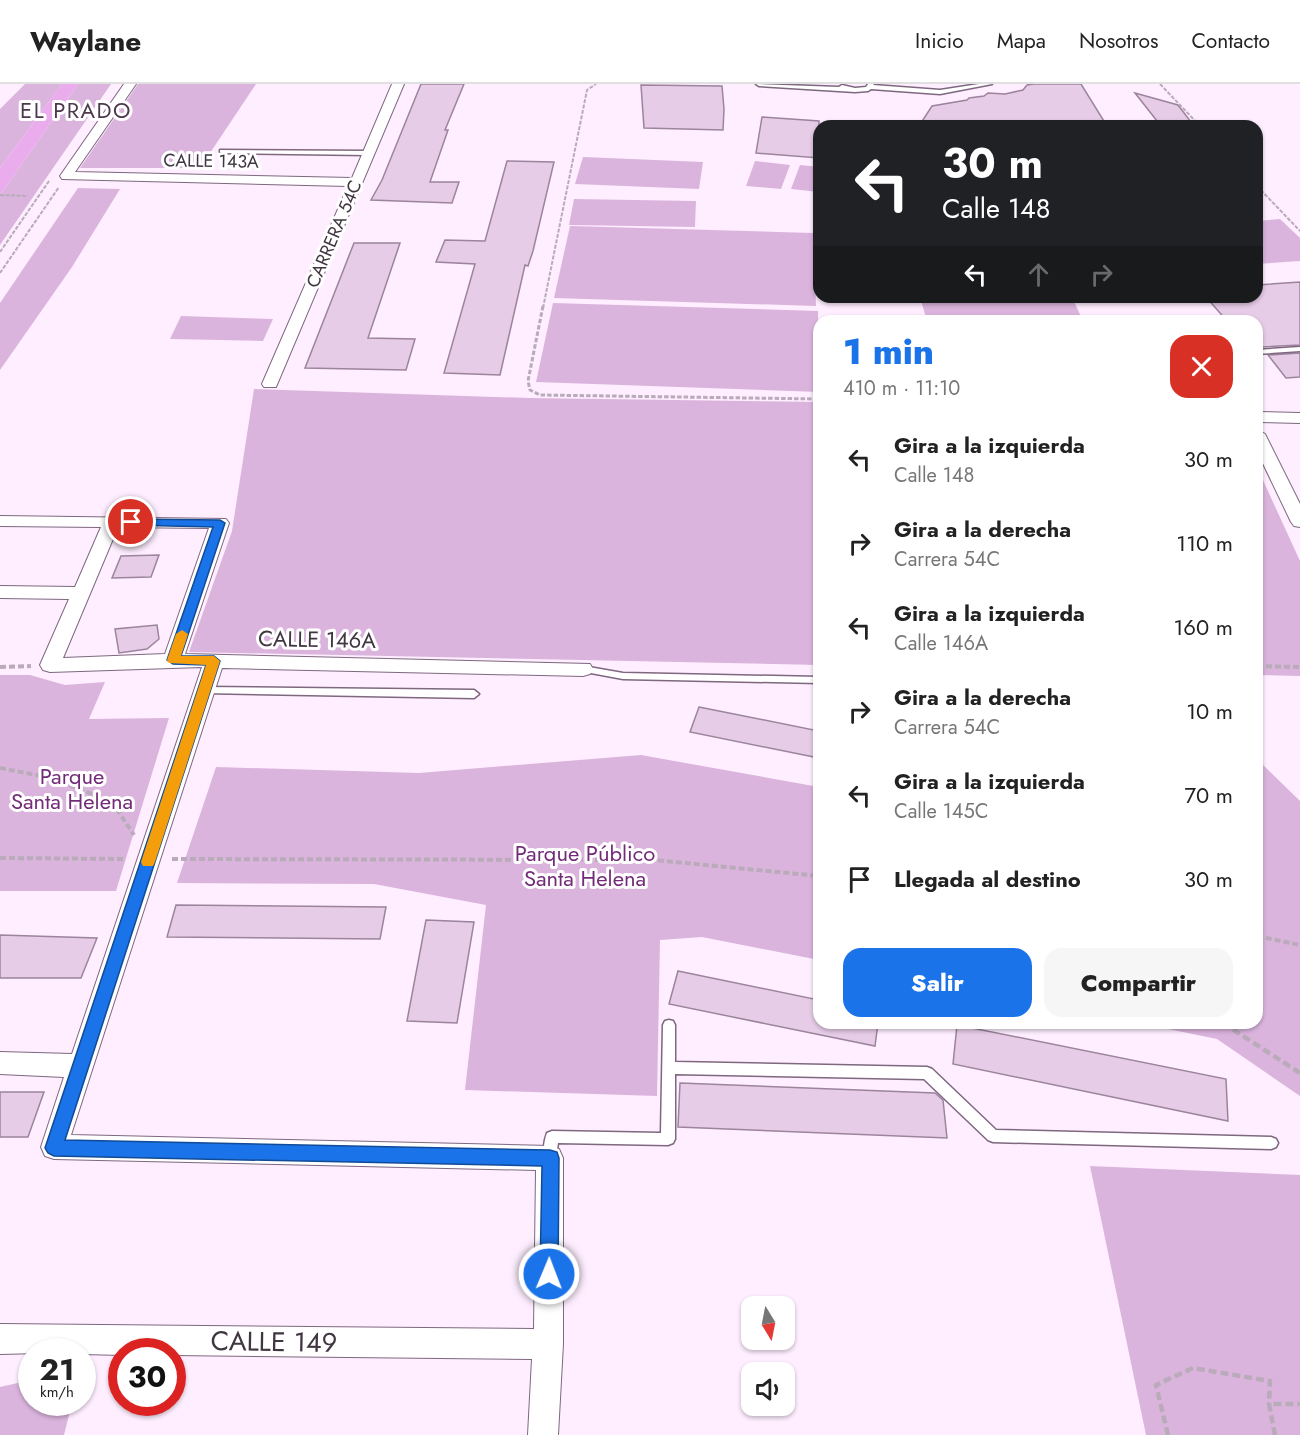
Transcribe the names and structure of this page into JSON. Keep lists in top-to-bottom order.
{
  "streets": {
    "street": [
      "CALLE 143A",
      "CARRERA 54C",
      "CALLE 146A",
      "CALLE 149"
    ]
  },
  "crossings": [
    ["CALLE 143A", "CARRERA 54C"]
  ],
  "districts": ["EL PRADO"],
  "parks": ["Parque Santa Helena", "Parque Público Santa Helena"],
  "north": "bottom",
  "page": {
    "header": "Waylane",
    "nav": [
      "Inicio",
      "Mapa",
      "Nosotros",
      "Contacto"
    ],
    "turn": ["30 m", "Calle 148"],
    "heading": ["1 min", "410 m · 11:10"],
    "list": [
      {
        "name": "Gira a la izquierda",
        "note": "Calle 148",
        "value": "30 m"
      },
      {
        "name": "Gira a la derecha",
        "note": "Carrera 54C",
        "value": "110 m"
      },
      {
        "name": "Gira a la izquierda",
        "note": "Calle 146A",
        "value": "160 m"
      },
      {
        "name": "Gira a la derecha",
        "note": "Carrera 54C",
        "value": "10 m"
      },
      {
        "name": "Gira a la izquierda",
        "note": "Calle 145C",
        "value": "70 m"
      },
      {
        "name": "Llegada al destino",
        "value": "30 m"
      }
    ],
    "buttons": ["Salir", "Compartir"],
    "speed": "21 km/h",
    "limit": "30"
  }
}
